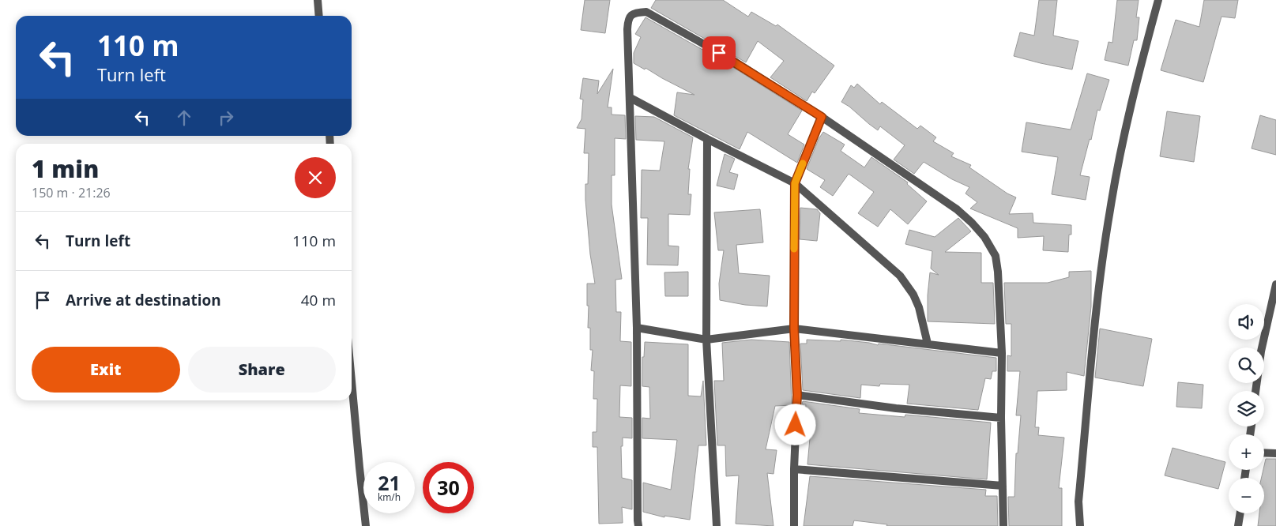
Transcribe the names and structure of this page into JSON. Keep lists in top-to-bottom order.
{
  "page": {
    "turn": ["110 m", "Turn left"],
    "heading": ["1 min", "150 m · 21:26"],
    "list": [
      {
        "name": "Turn left",
        "value": "110 m"
      },
      {
        "name": "Arrive at destination",
        "value": "40 m"
      }
    ],
    "map_buttons": ["+", "−"],
    "buttons": ["Exit", "Share"],
    "speed": "21 km/h",
    "limit": "30"
  }
}
